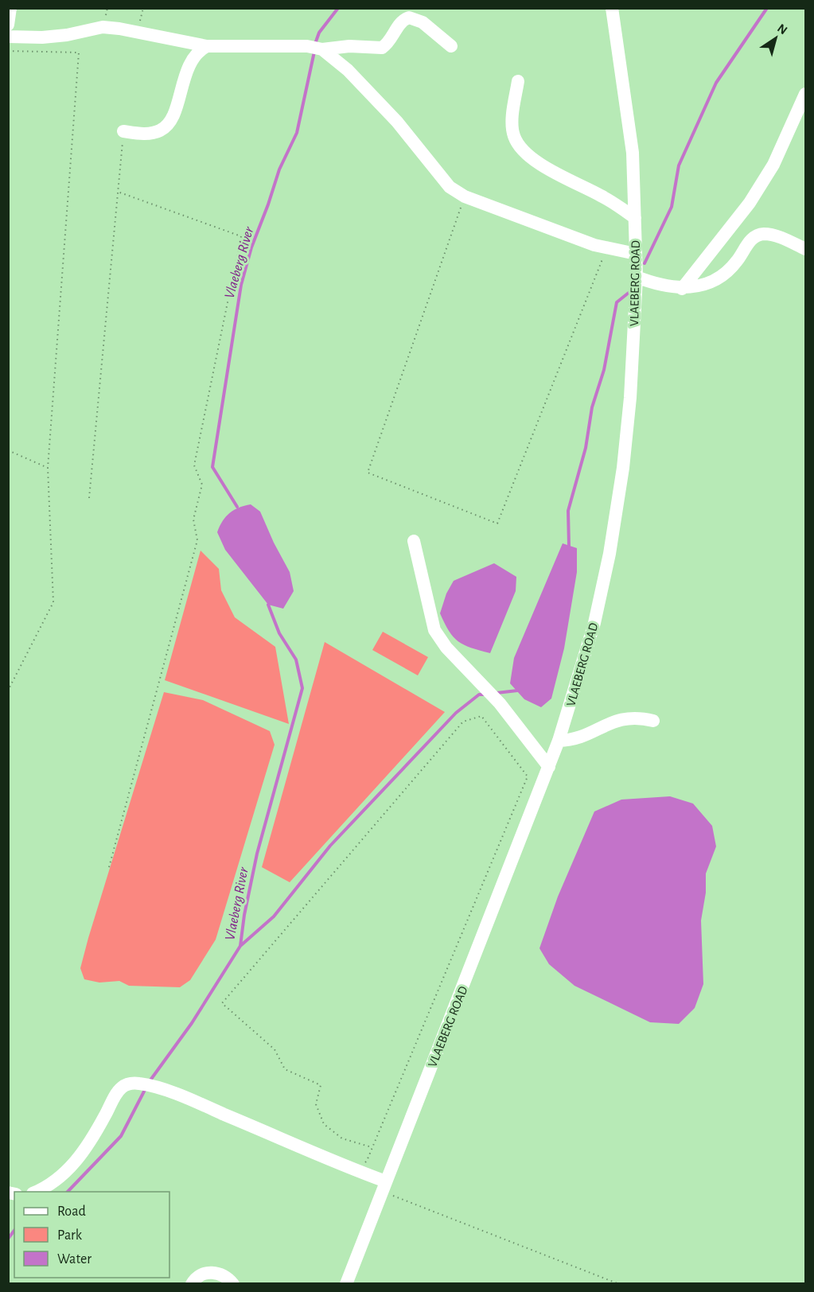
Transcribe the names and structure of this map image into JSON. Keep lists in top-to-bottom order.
{
  "streets": {
    "street": ["VLAEBERG ROAD"]
  },
  "water": ["Vlaeberg River"],
  "legend": ["Road", "Park", "Water"],
  "north": "top right"
}
